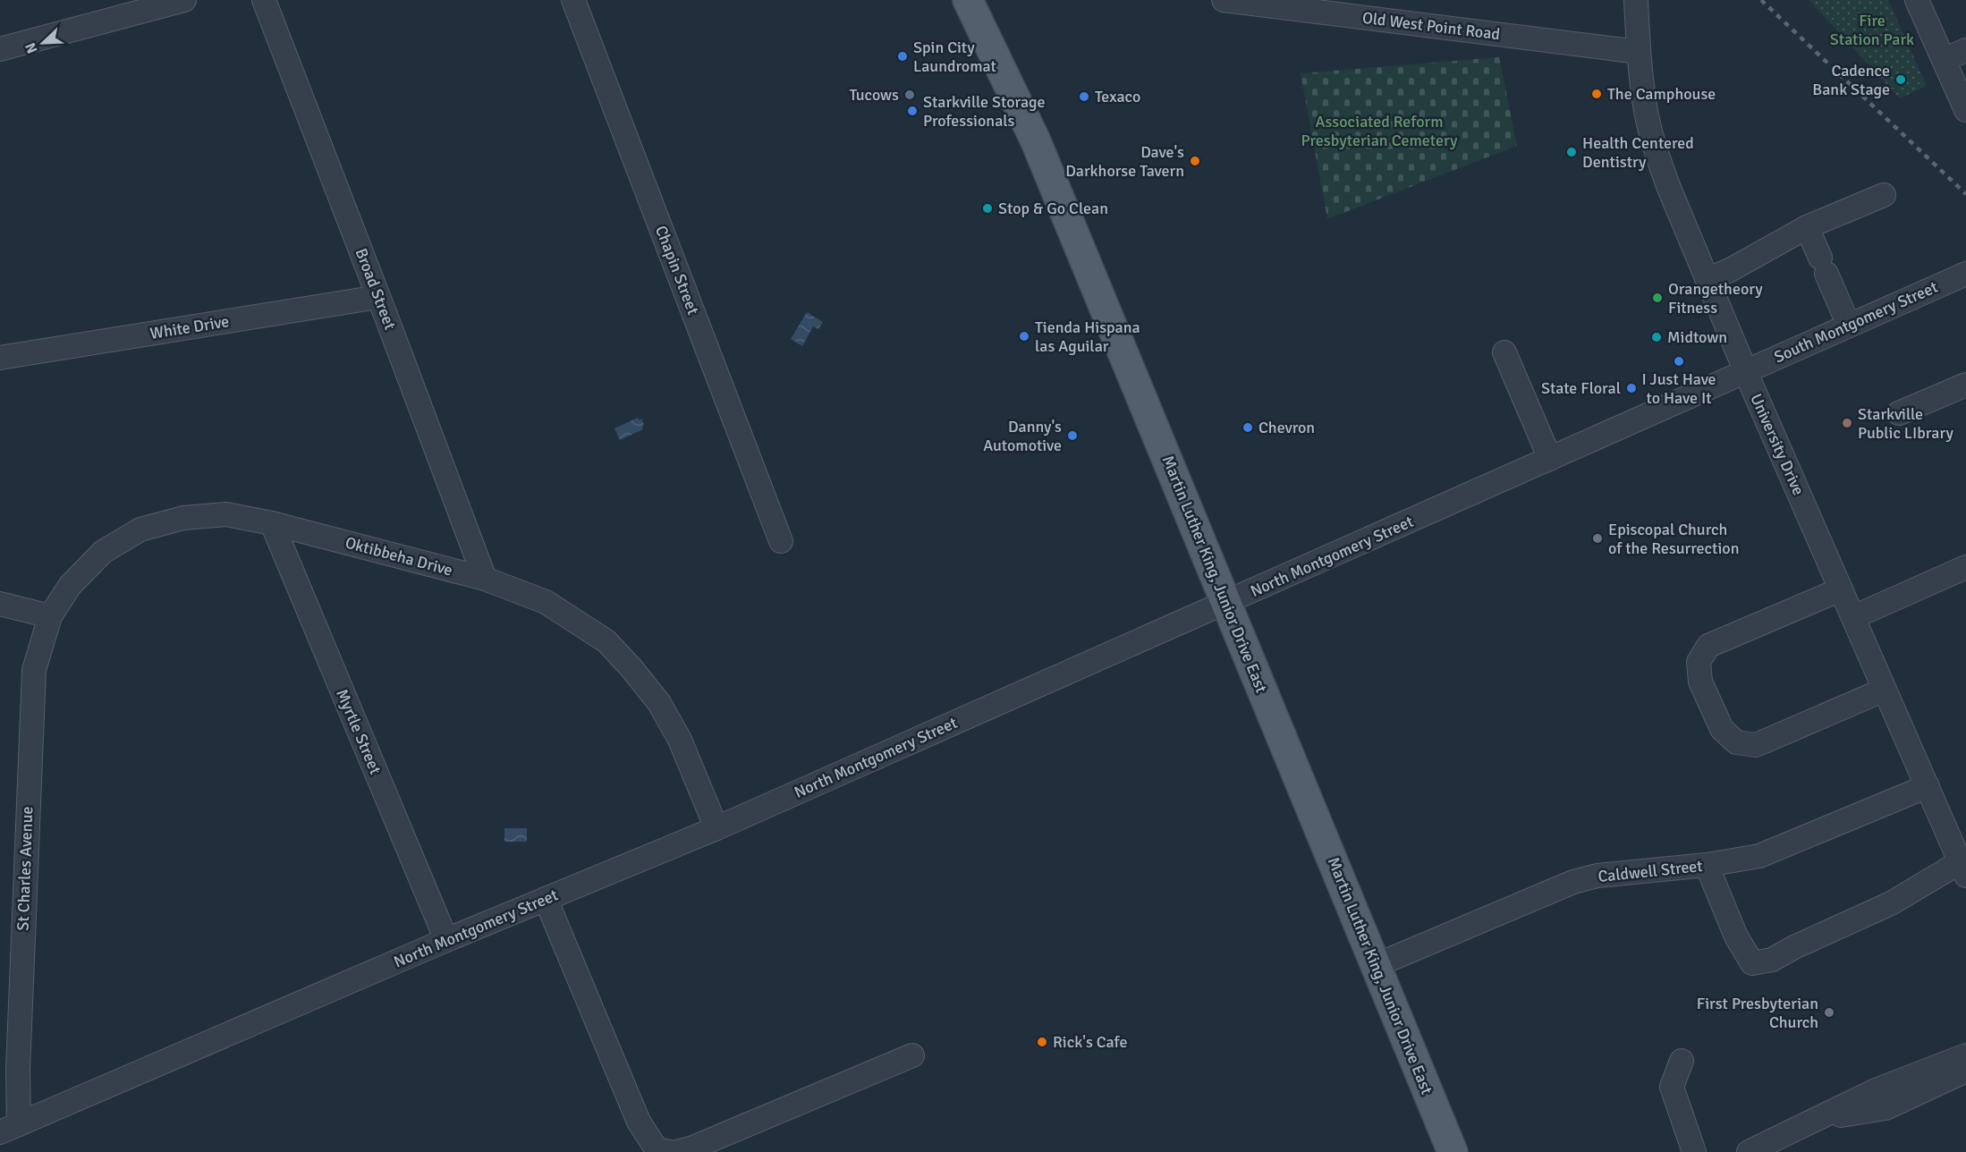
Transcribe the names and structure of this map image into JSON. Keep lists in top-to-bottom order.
{
  "streets": {
    "main road": ["Martin Luther King, Junior Drive East"],
    "street": [
      "Old West Point Road",
      "Chapin Street",
      "Broad Street",
      "South Montgomery Street",
      "White Drive",
      "University Drive",
      "Oktibbeha Drive",
      "North Montgomery Street",
      "Myrtle Street",
      "St Charles Avenue",
      "Caldwell Street"
    ]
  },
  "crossings": [
    ["Old West Point Road", "University Drive"],
    ["Broad Street", "White Drive"],
    ["Broad Street", "Oktibbeha Drive"],
    ["South Montgomery Street", "University Drive"],
    ["South Montgomery Street", "North Montgomery Street"],
    ["University Drive", "North Montgomery Street"],
    ["University Drive", "Caldwell Street"],
    ["Oktibbeha Drive", "North Montgomery Street"],
    ["Oktibbeha Drive", "Myrtle Street"],
    ["Oktibbeha Drive", "St Charles Avenue"],
    ["North Montgomery Street", "Martin Luther King, Junior Drive East"],
    ["North Montgomery Street", "Myrtle Street"],
    ["North Montgomery Street", "St Charles Avenue"],
    ["Martin Luther King, Junior Drive East", "Caldwell Street"]
  ],
  "parks": ["Fire Station Park", "Associated Reform Presbyterian Cemetery"],
  "places": [
    "Spin City Laundromat",
    "Cadence Bank Stage",
    "The Camphouse",
    "Tucows",
    "Texaco",
    "Starkville Storage Professionals",
    "Health Centered Dentistry",
    "Dave's Darkhorse Tavern",
    "Stop & Go Clean",
    "Orangetheory Fitness",
    "Tienda Hispana las Aguilar",
    "Midtown",
    "I Just Have to Have It",
    "State Floral",
    "Starkville Public LIbrary",
    "Chevron",
    "Danny's Automotive",
    "Episcopal Church of the Resurrection",
    "First Presbyterian Church",
    "Rick's Cafe"
  ],
  "north": "bottom left"
}
